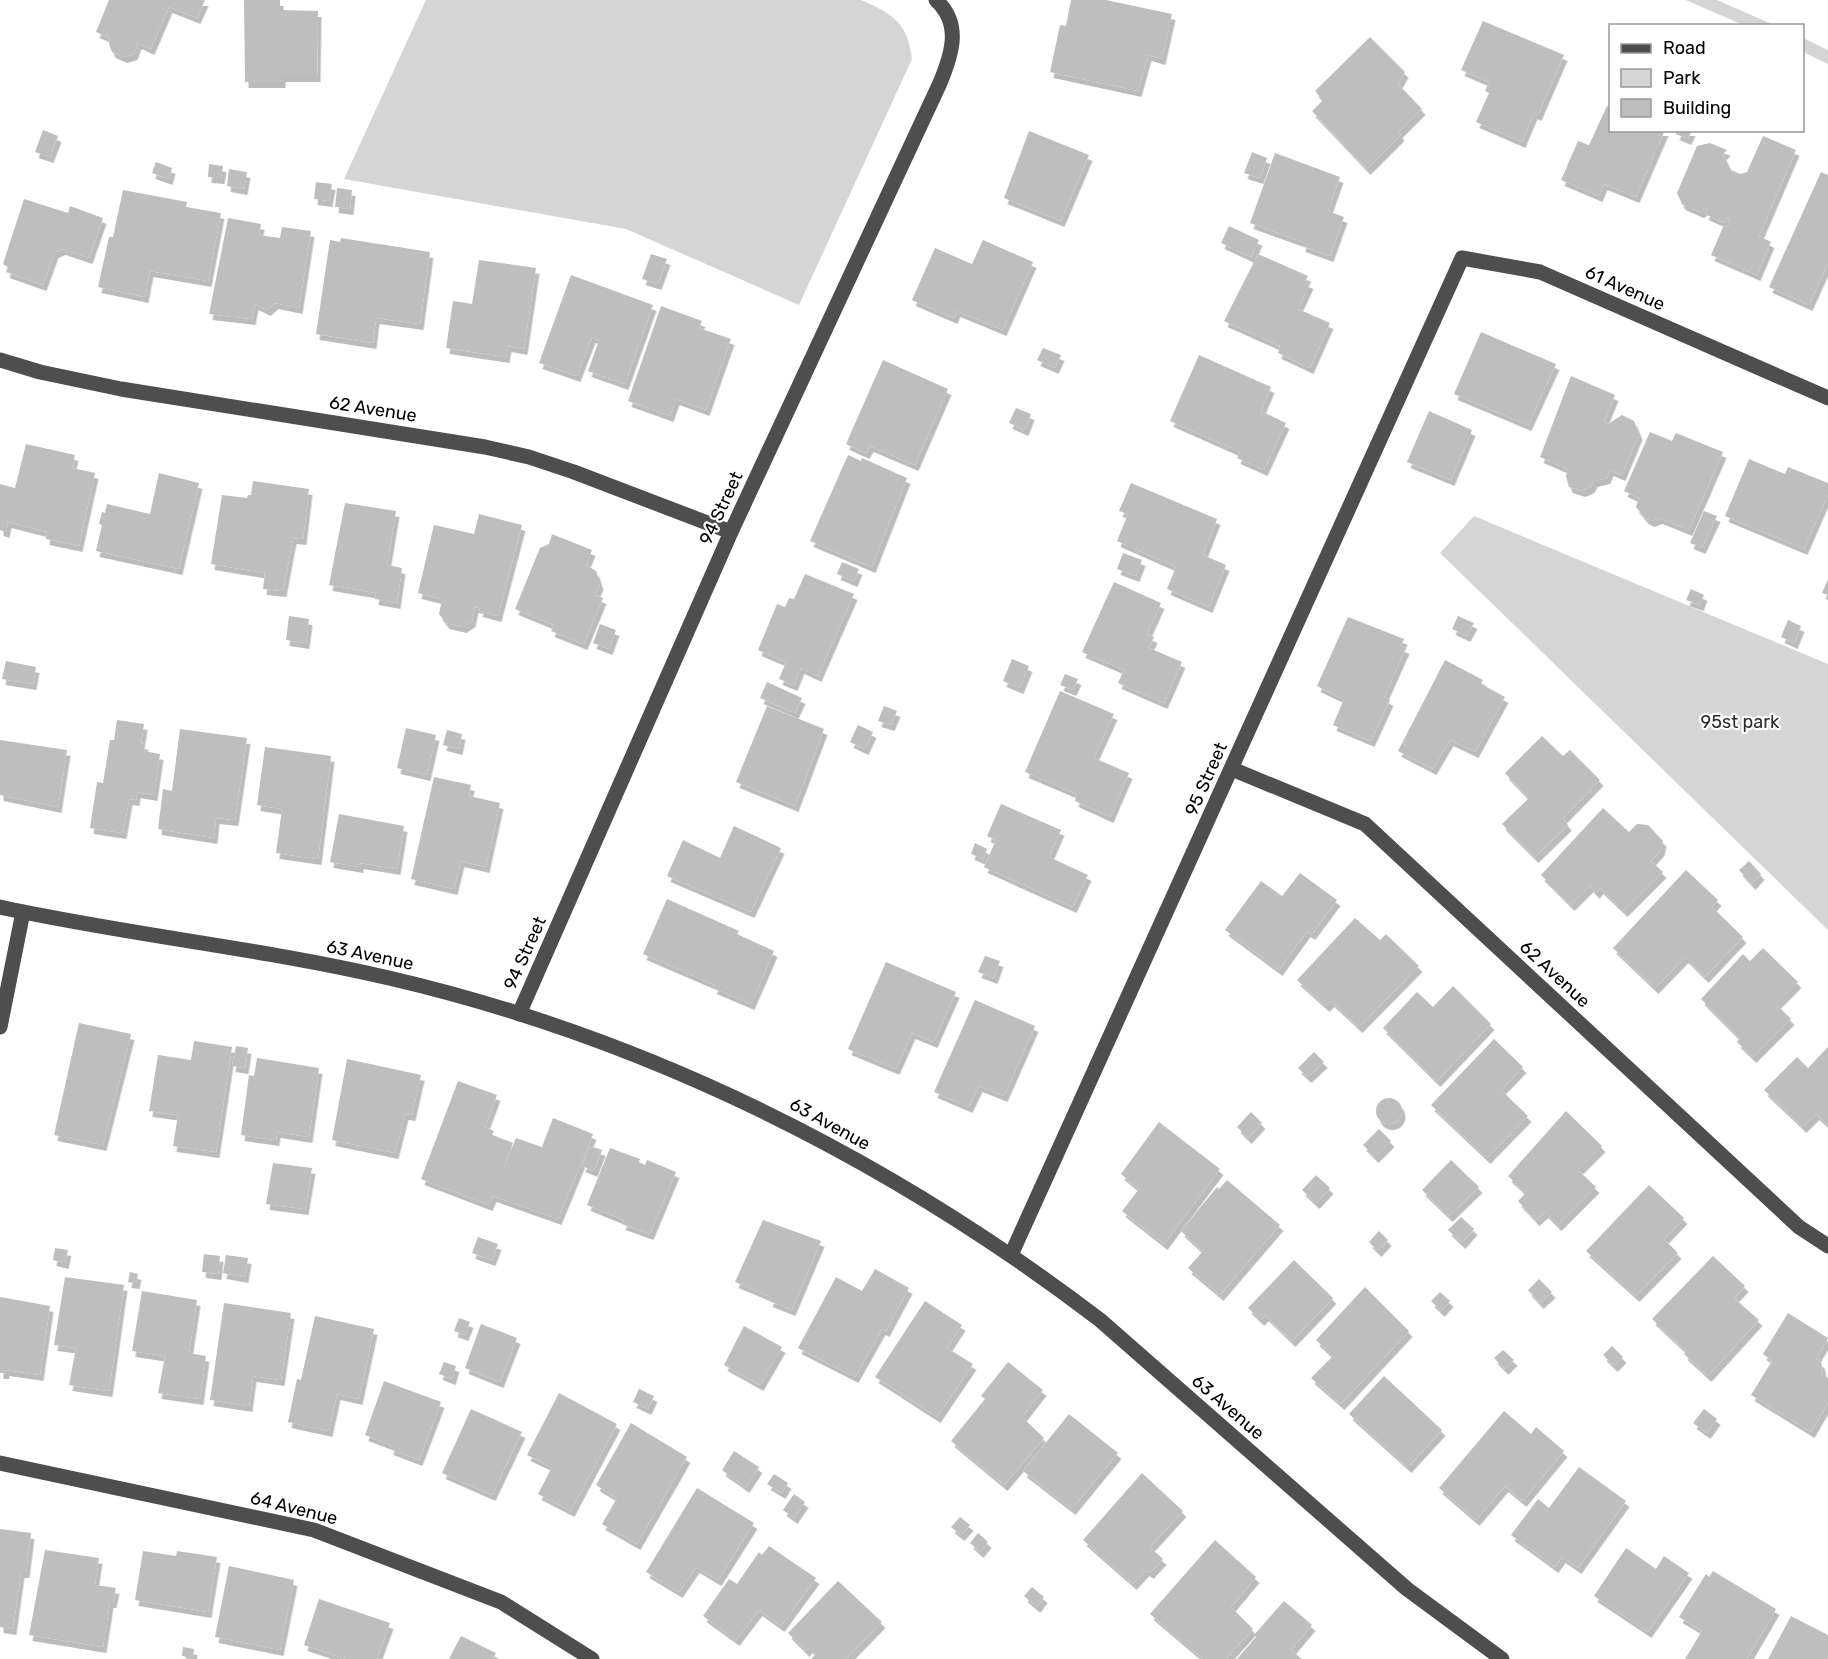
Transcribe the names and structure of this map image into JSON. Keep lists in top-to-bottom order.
{
  "streets": {
    "street": [
      "61 Avenue",
      "62 Avenue",
      "94 Street",
      "95 Street",
      "63 Avenue",
      "64 Avenue"
    ]
  },
  "crossings": [
    ["61 Avenue", "95 Street"],
    ["62 Avenue", "94 Street"],
    ["62 Avenue", "95 Street"],
    ["94 Street", "63 Avenue"],
    ["95 Street", "63 Avenue"]
  ],
  "parks": ["95st park"],
  "legend": ["Road", "Park", "Building"]
}
